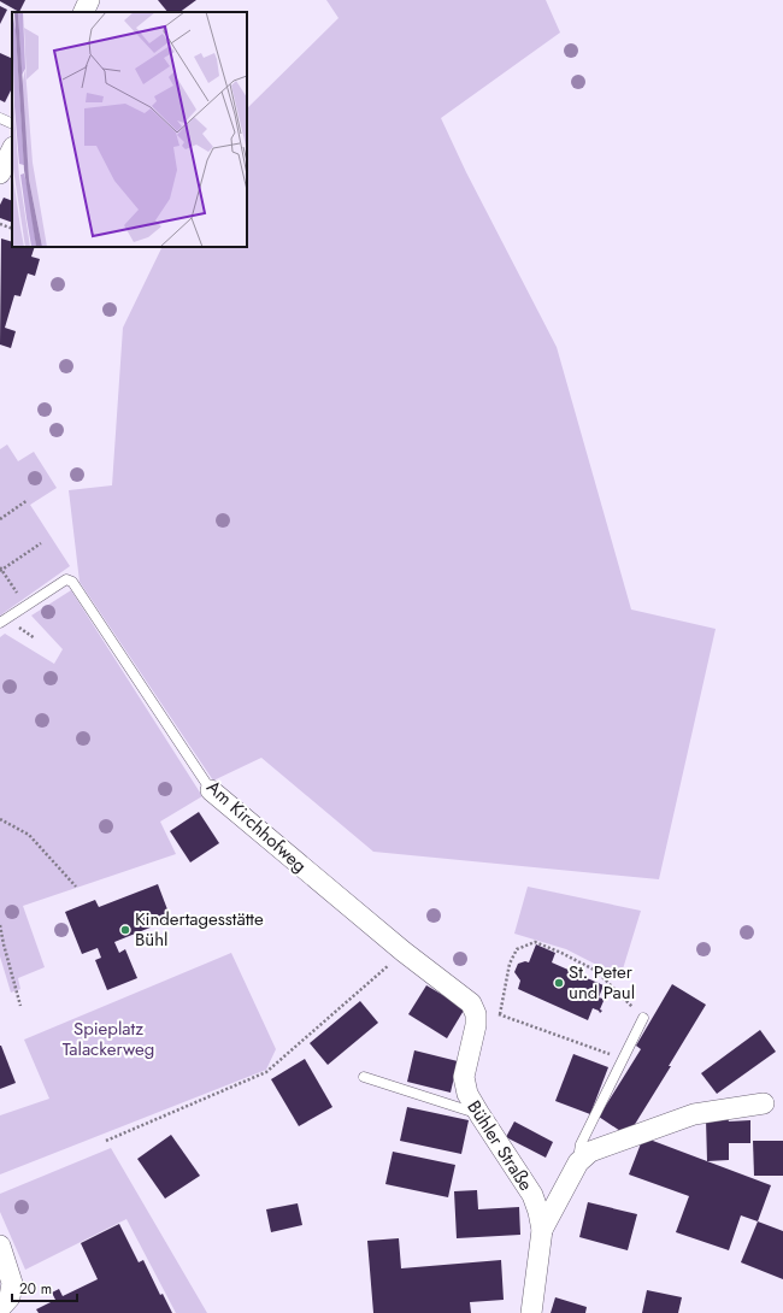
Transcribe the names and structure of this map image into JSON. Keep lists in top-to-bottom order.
{
  "streets": {
    "street": ["Am Kirchhofweg", "Bühler Straße"]
  },
  "crossings": [
    ["Am Kirchhofweg", "Bühler Straße"]
  ],
  "parks": ["Spieplatz Talackerweg"],
  "places": ["Kindertagesstätte Bühl", "St. Peter und Paul"],
  "scale_bar": "20 m"
}
